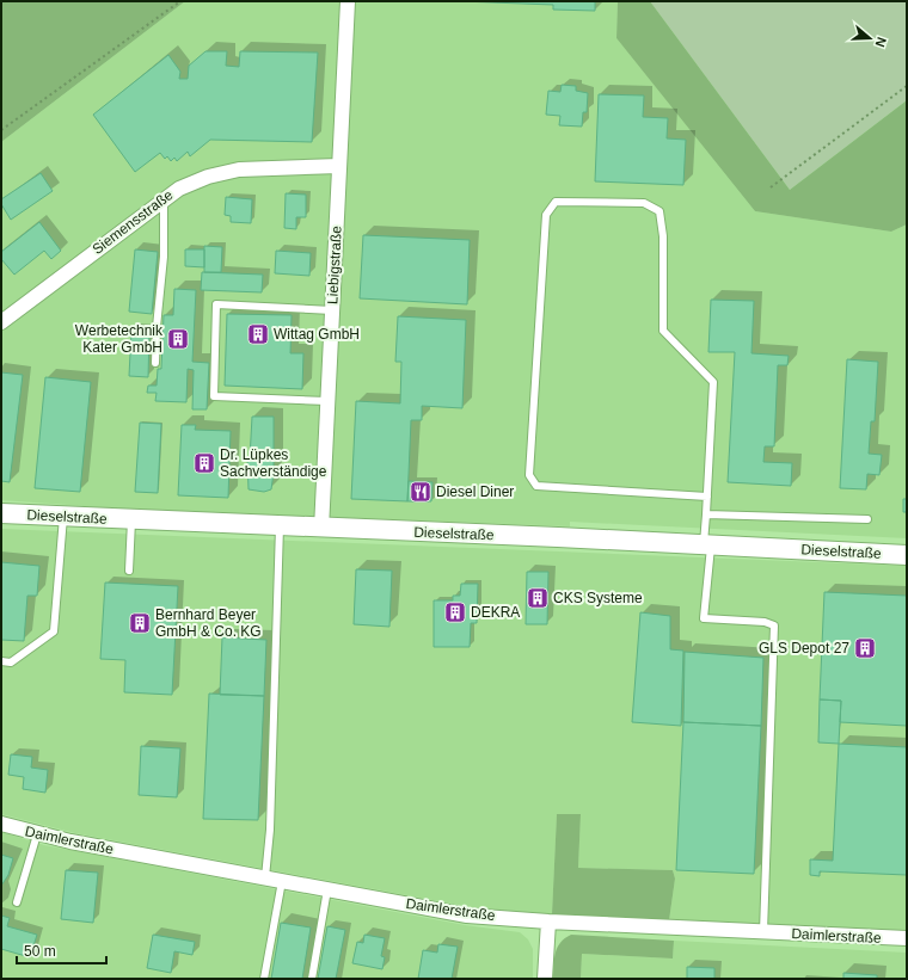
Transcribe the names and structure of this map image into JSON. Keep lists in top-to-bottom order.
{
  "streets": {
    "street": [
      "Siemensstraße",
      "Liebigstraße",
      "Dieselstraße",
      "Daimlerstraße"
    ]
  },
  "crossings": [
    ["Siemensstraße", "Liebigstraße"],
    ["Liebigstraße", "Dieselstraße"]
  ],
  "places": {
    "building": [
      "Wittag GmbH",
      "Werbetechnik Kater GmbH",
      "Dr. Lüpkes Sachverständige",
      "CKS Systeme",
      "DEKRA",
      "Bernhard Beyer GmbH & Co. KG",
      "GLS Depot 27"
    ],
    "restaurant": ["Diesel Diner"]
  },
  "scale_bar": "50 m",
  "north": "right"
}
